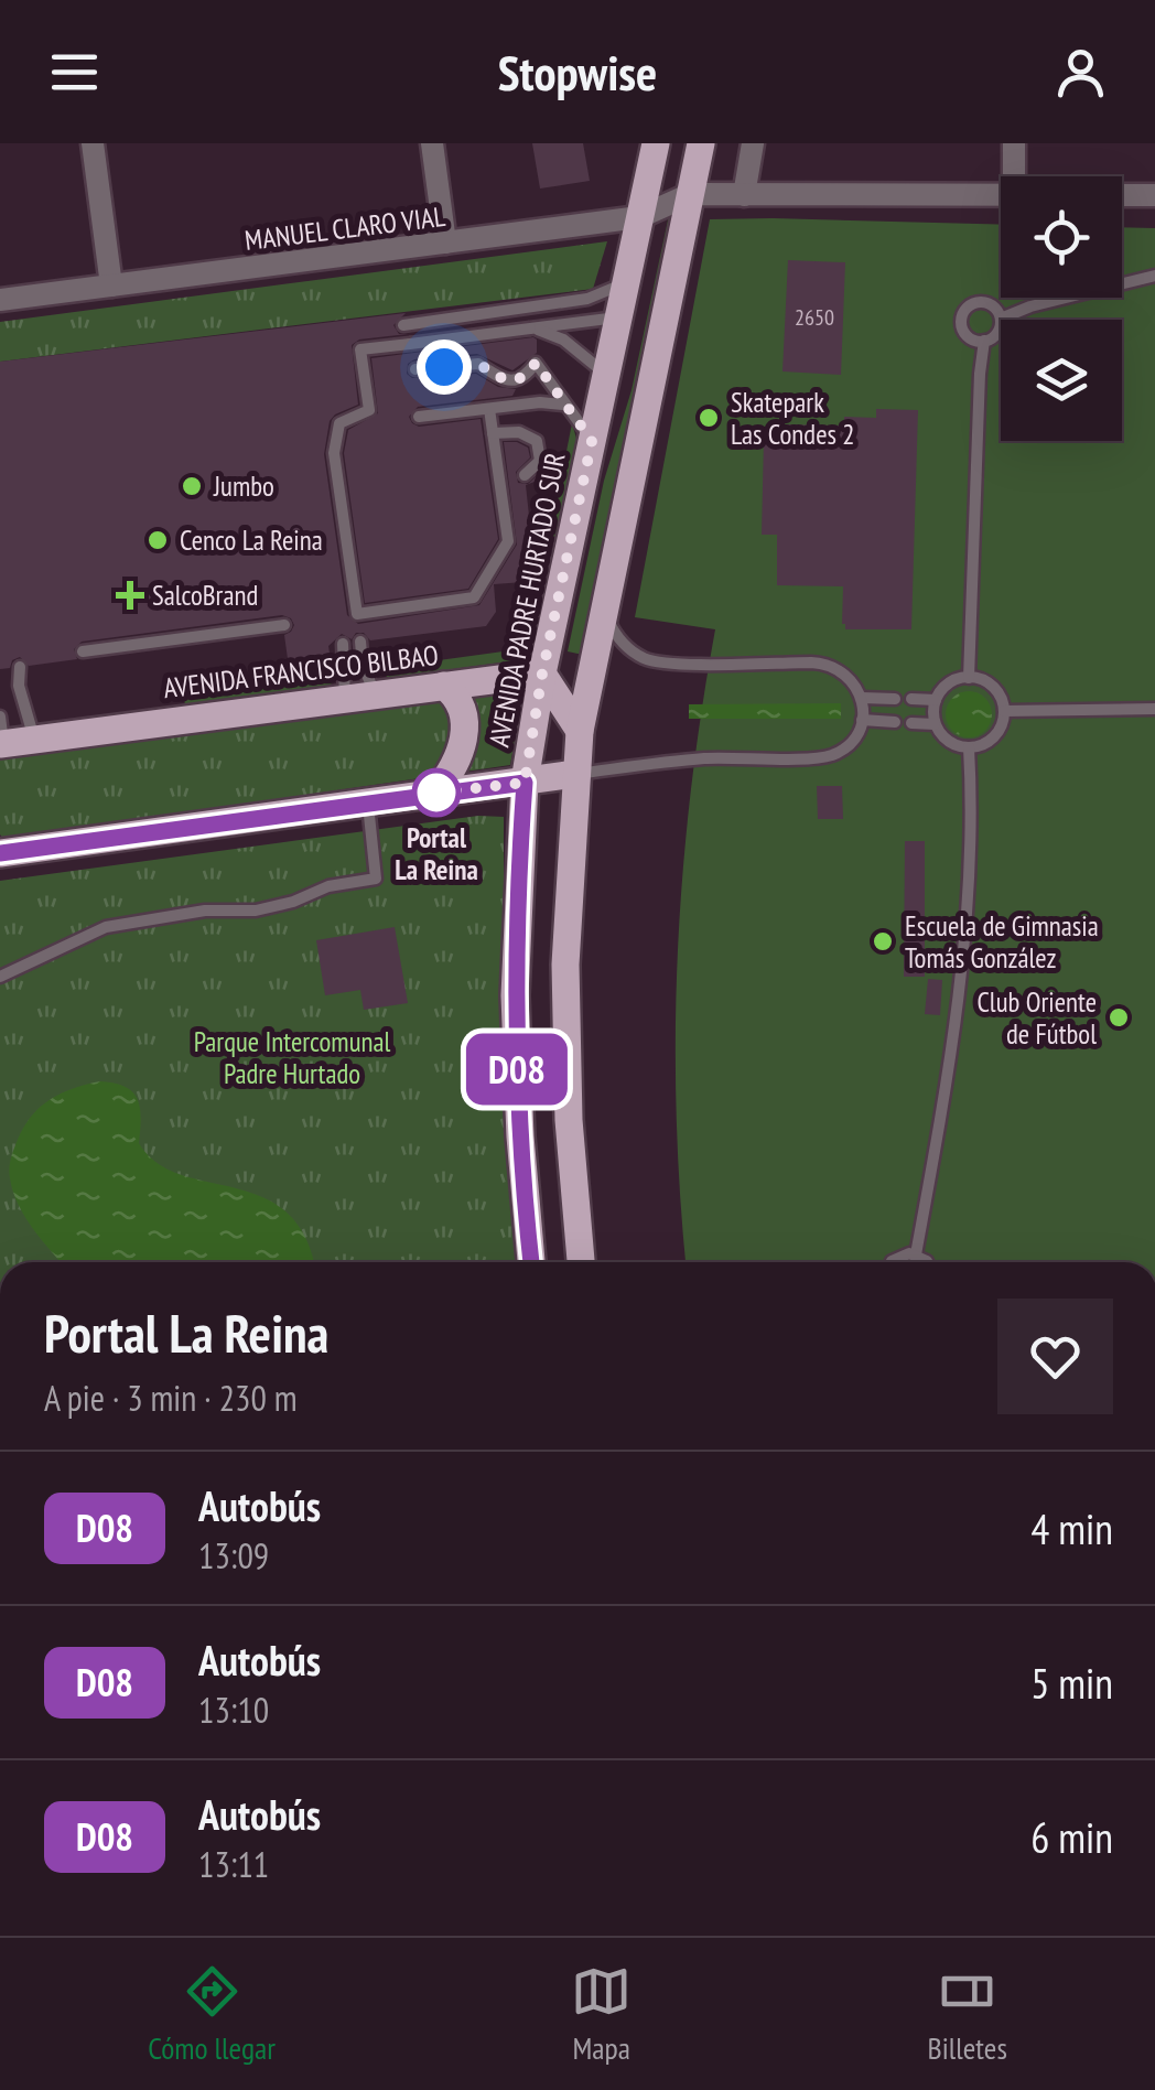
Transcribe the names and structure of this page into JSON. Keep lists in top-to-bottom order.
{
  "streets": {
    "main road": ["AVENIDA PADRE HURTADO SUR", "AVENIDA FRANCISCO BILBAO"],
    "street": ["MANUEL CLARO VIAL"]
  },
  "crossings": [
    ["MANUEL CLARO VIAL", "AVENIDA PADRE HURTADO SUR"],
    ["AVENIDA PADRE HURTADO SUR", "AVENIDA FRANCISCO BILBAO"]
  ],
  "parks": ["Parque Intercomunal Padre Hurtado"],
  "places": {
    "other": [
      "Skatepark Las Condes 2",
      "Jumbo",
      "Cenco La Reina",
      "Portal La Reina",
      "Escuela de Gimnasia Tomás González",
      "Club Oriente de Fútbol"
    ],
    "health": ["SalcoBrand"]
  },
  "lines": ["bus line D08"],
  "house_numbers": ["2650"],
  "page": {
    "header": "Stopwise",
    "on_map": "D08",
    "heading": ["Portal La Reina", "A pie · 3 min · 230 m"],
    "list": [
      {
        "mark": "D08",
        "name": "Autobús",
        "note": "13:09",
        "value": "4 min"
      },
      {
        "mark": "D08",
        "name": "Autobús",
        "note": "13:10",
        "value": "5 min"
      },
      {
        "mark": "D08",
        "name": "Autobús",
        "note": "13:11",
        "value": "6 min"
      }
    ],
    "tabs": ["Cómo llegar", "Mapa", "Billetes"]
  }
}
